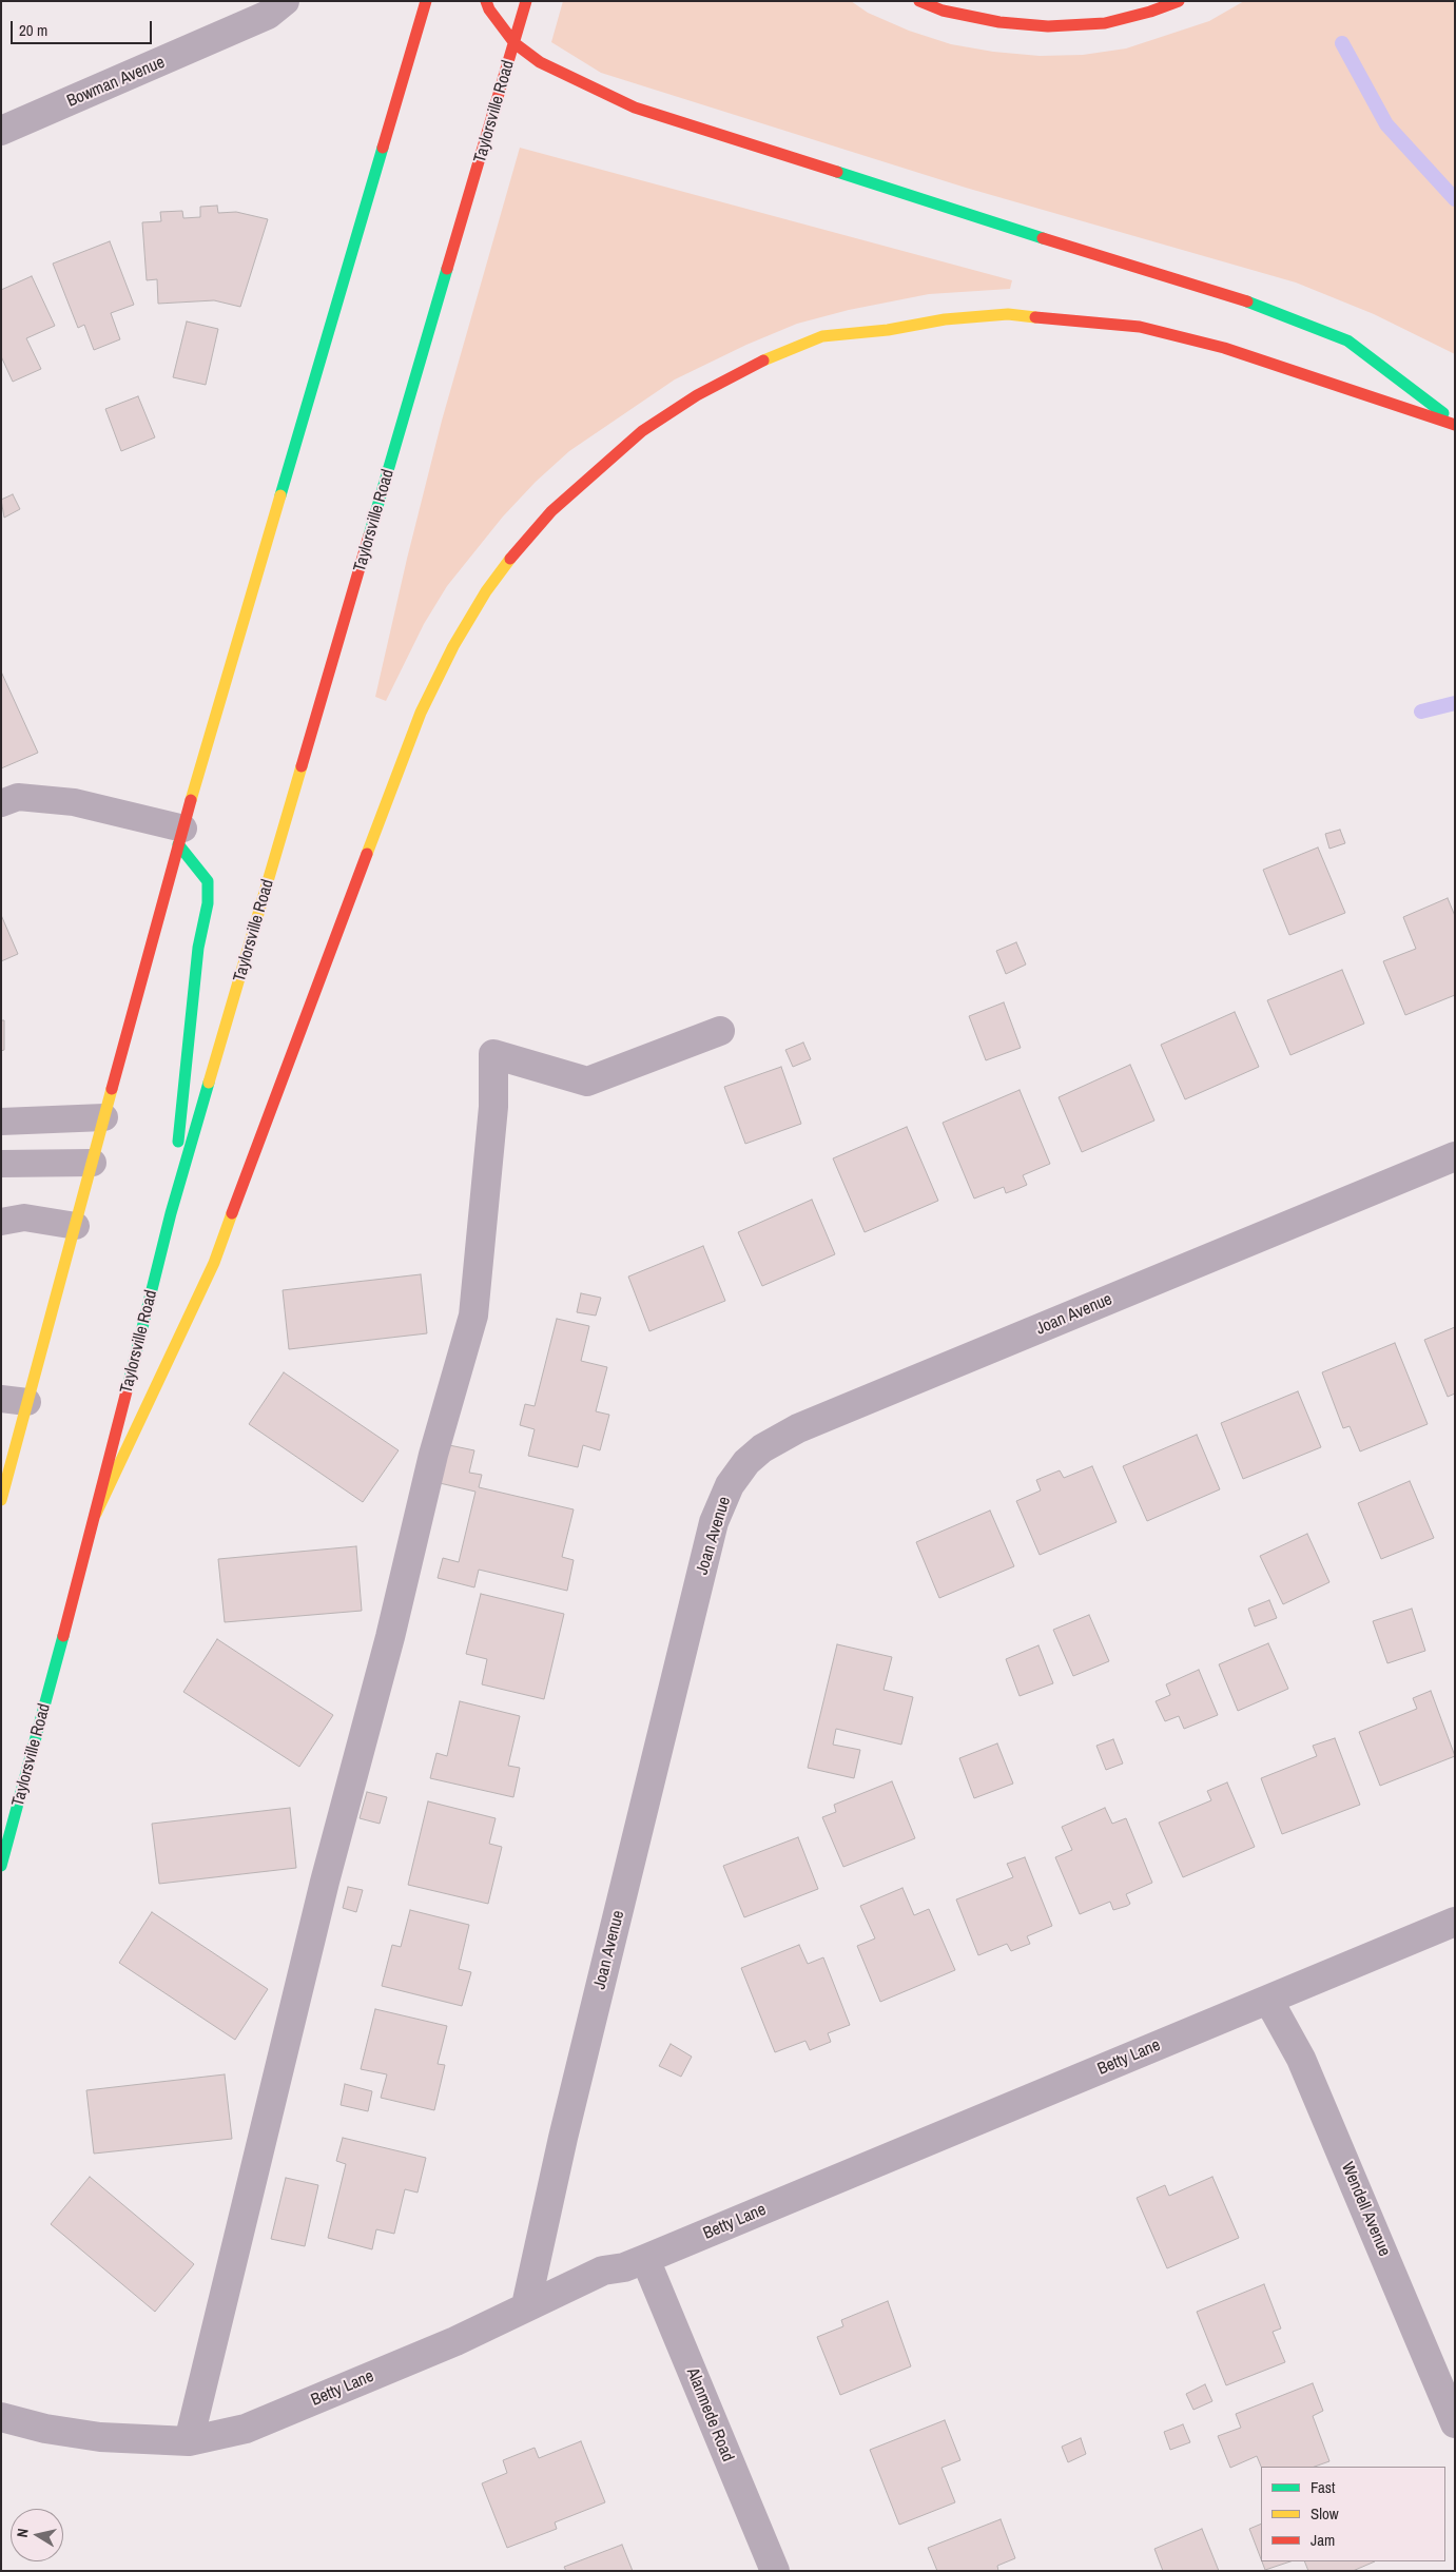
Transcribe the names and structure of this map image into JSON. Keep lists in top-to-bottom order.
{
  "streets": {
    "main road": ["Taylorsville Road"],
    "street": [
      "Bowman Avenue",
      "Joan Avenue",
      "Betty Lane",
      "Wendell Avenue",
      "Alanmede Road"
    ]
  },
  "crossings": [
    ["Joan Avenue", "Betty Lane"],
    ["Betty Lane", "Wendell Avenue"],
    ["Betty Lane", "Alanmede Road"]
  ],
  "legend": ["Fast", "Slow", "Jam"],
  "scale_bar": "20 m",
  "north": "left"
}
